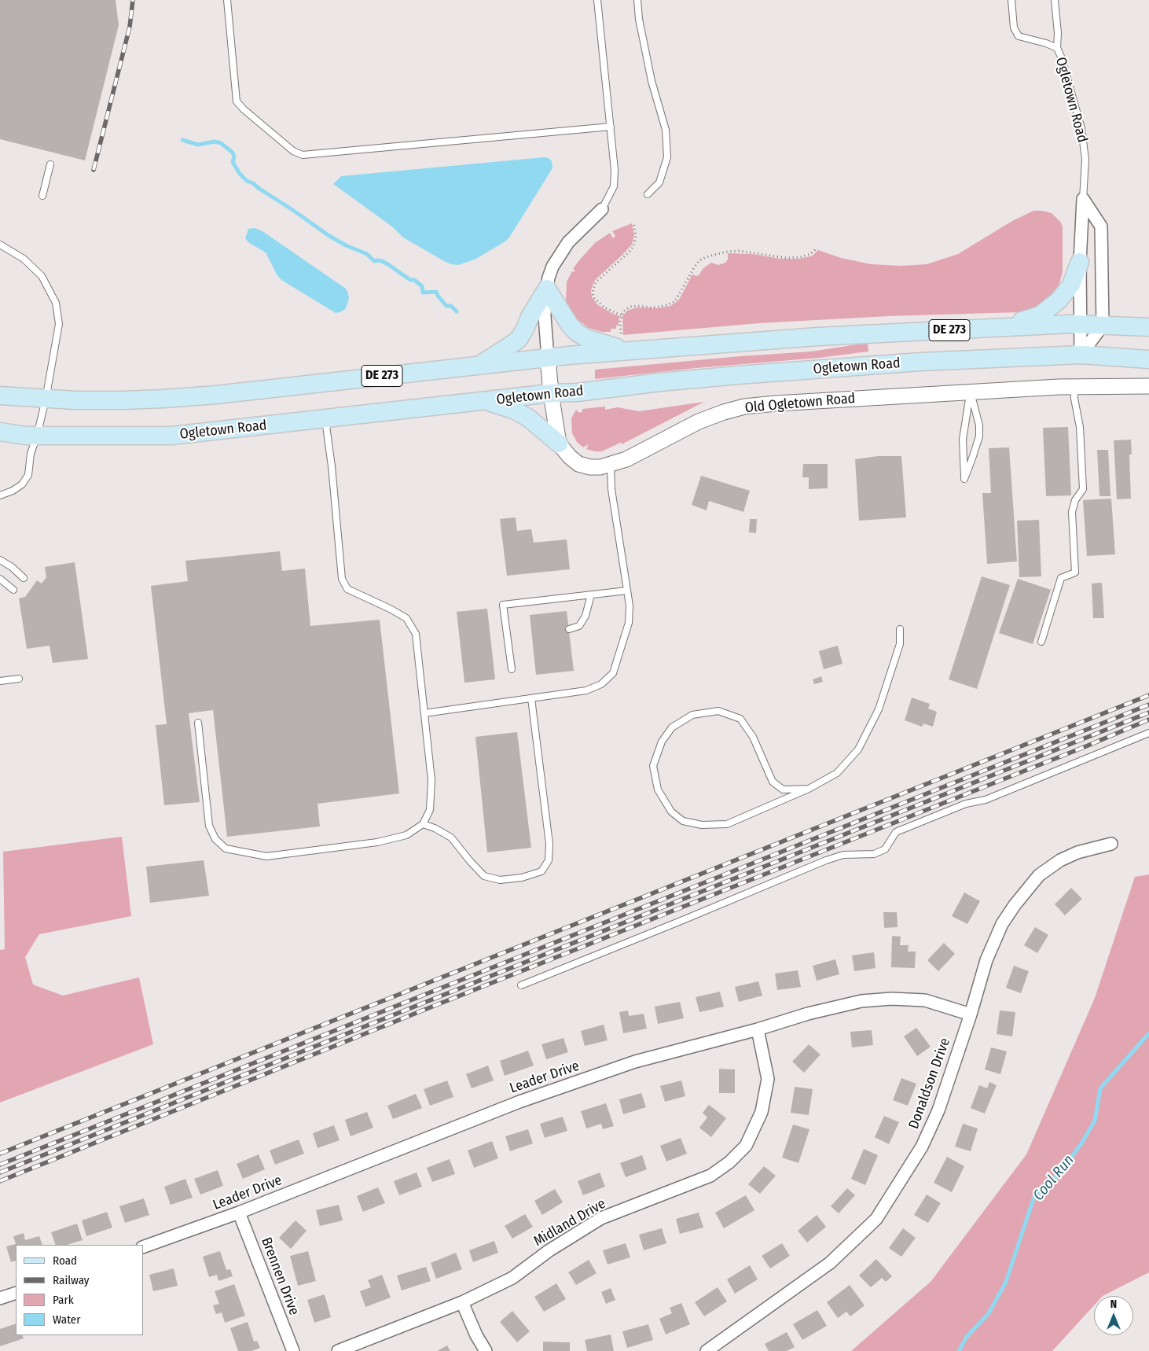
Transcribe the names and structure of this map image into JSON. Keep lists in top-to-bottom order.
{
  "streets": {
    "main road": ["Ogletown Road", "DE 273"],
    "street": [
      "Old Ogletown Road",
      "Leader Drive",
      "Donaldson Drive",
      "Midland Drive",
      "Brennen Drive"
    ]
  },
  "crossings": [
    ["Ogletown Road", "DE 273"],
    ["Ogletown Road", "Old Ogletown Road"],
    ["DE 273", "Old Ogletown Road"],
    ["Leader Drive", "Donaldson Drive"],
    ["Leader Drive", "Midland Drive"],
    ["Leader Drive", "Brennen Drive"]
  ],
  "water": ["Cool Run"],
  "legend": [
    "Road",
    "Railway",
    "Park",
    "Water"
  ],
  "north": "top"
}
